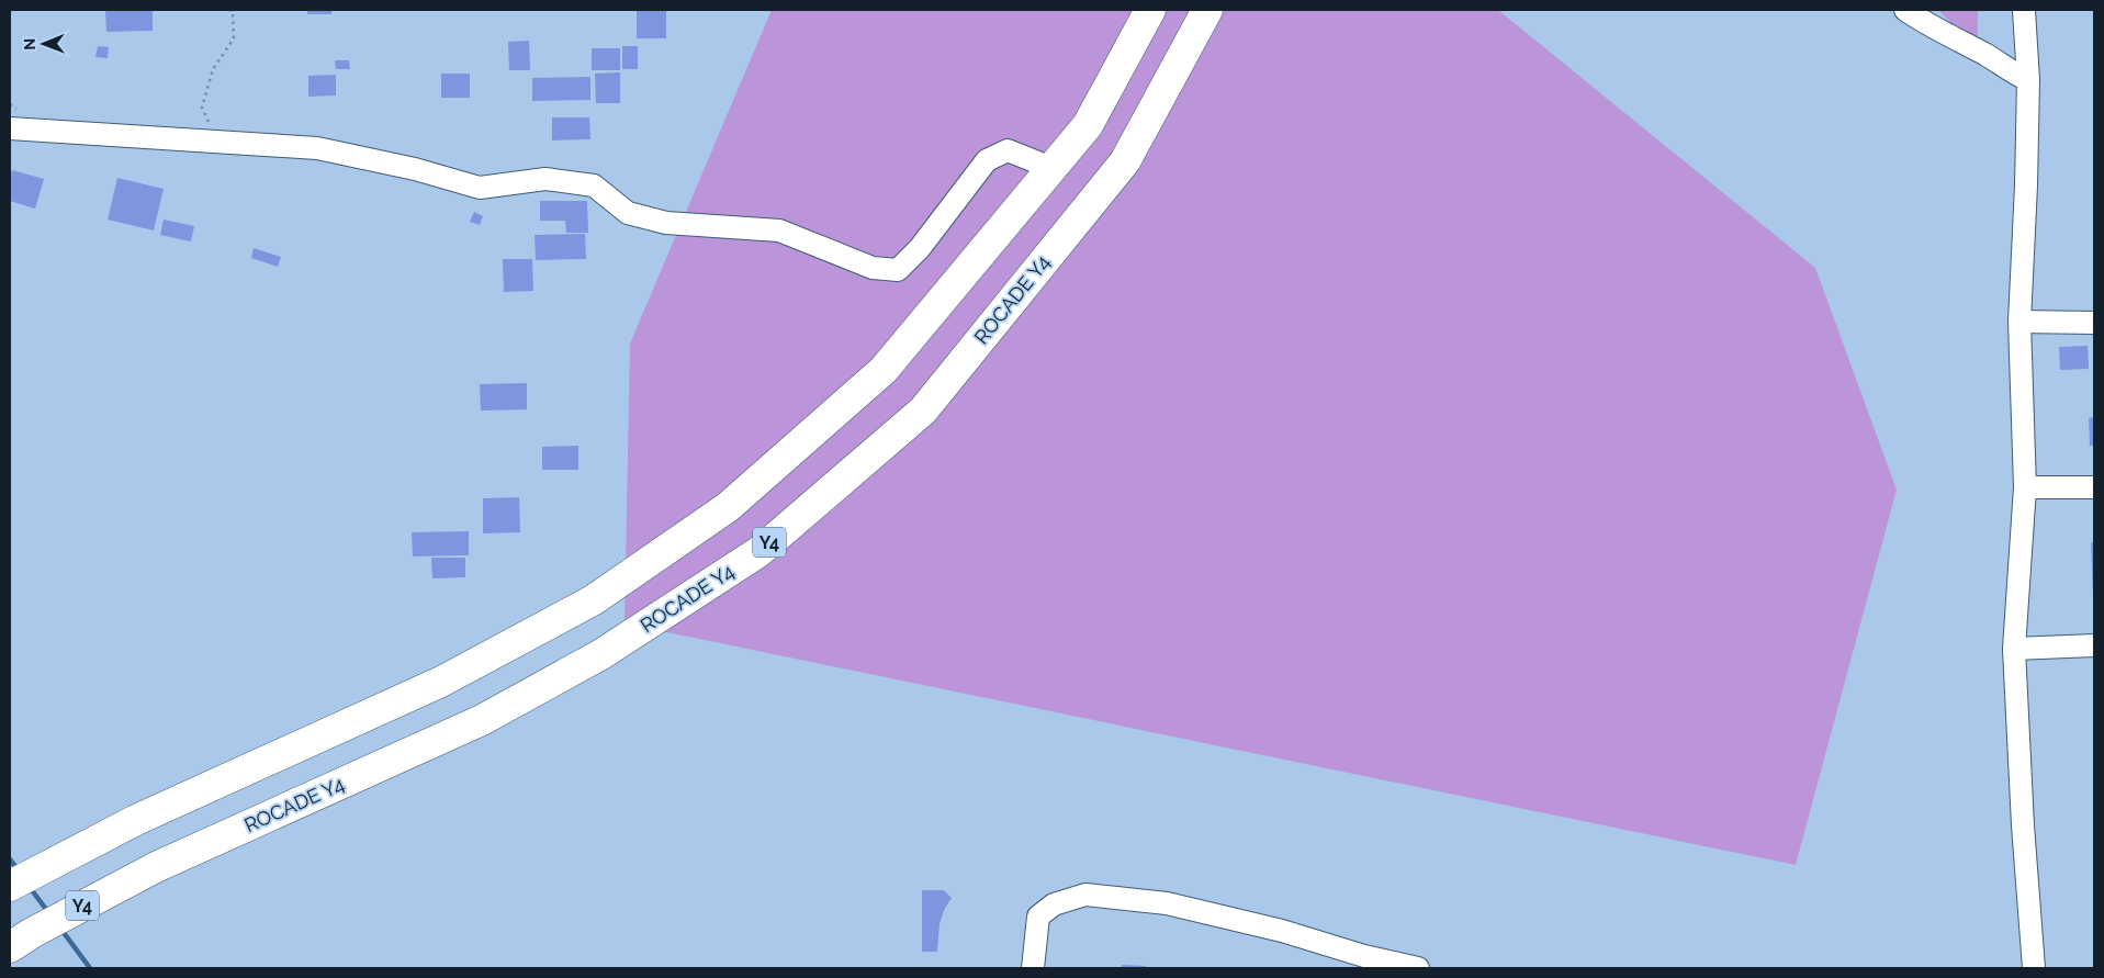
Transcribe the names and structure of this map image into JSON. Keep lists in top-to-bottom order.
{
  "streets": {
    "highway": ["ROCADE Y4", "Y4"]
  },
  "north": "left"
}
